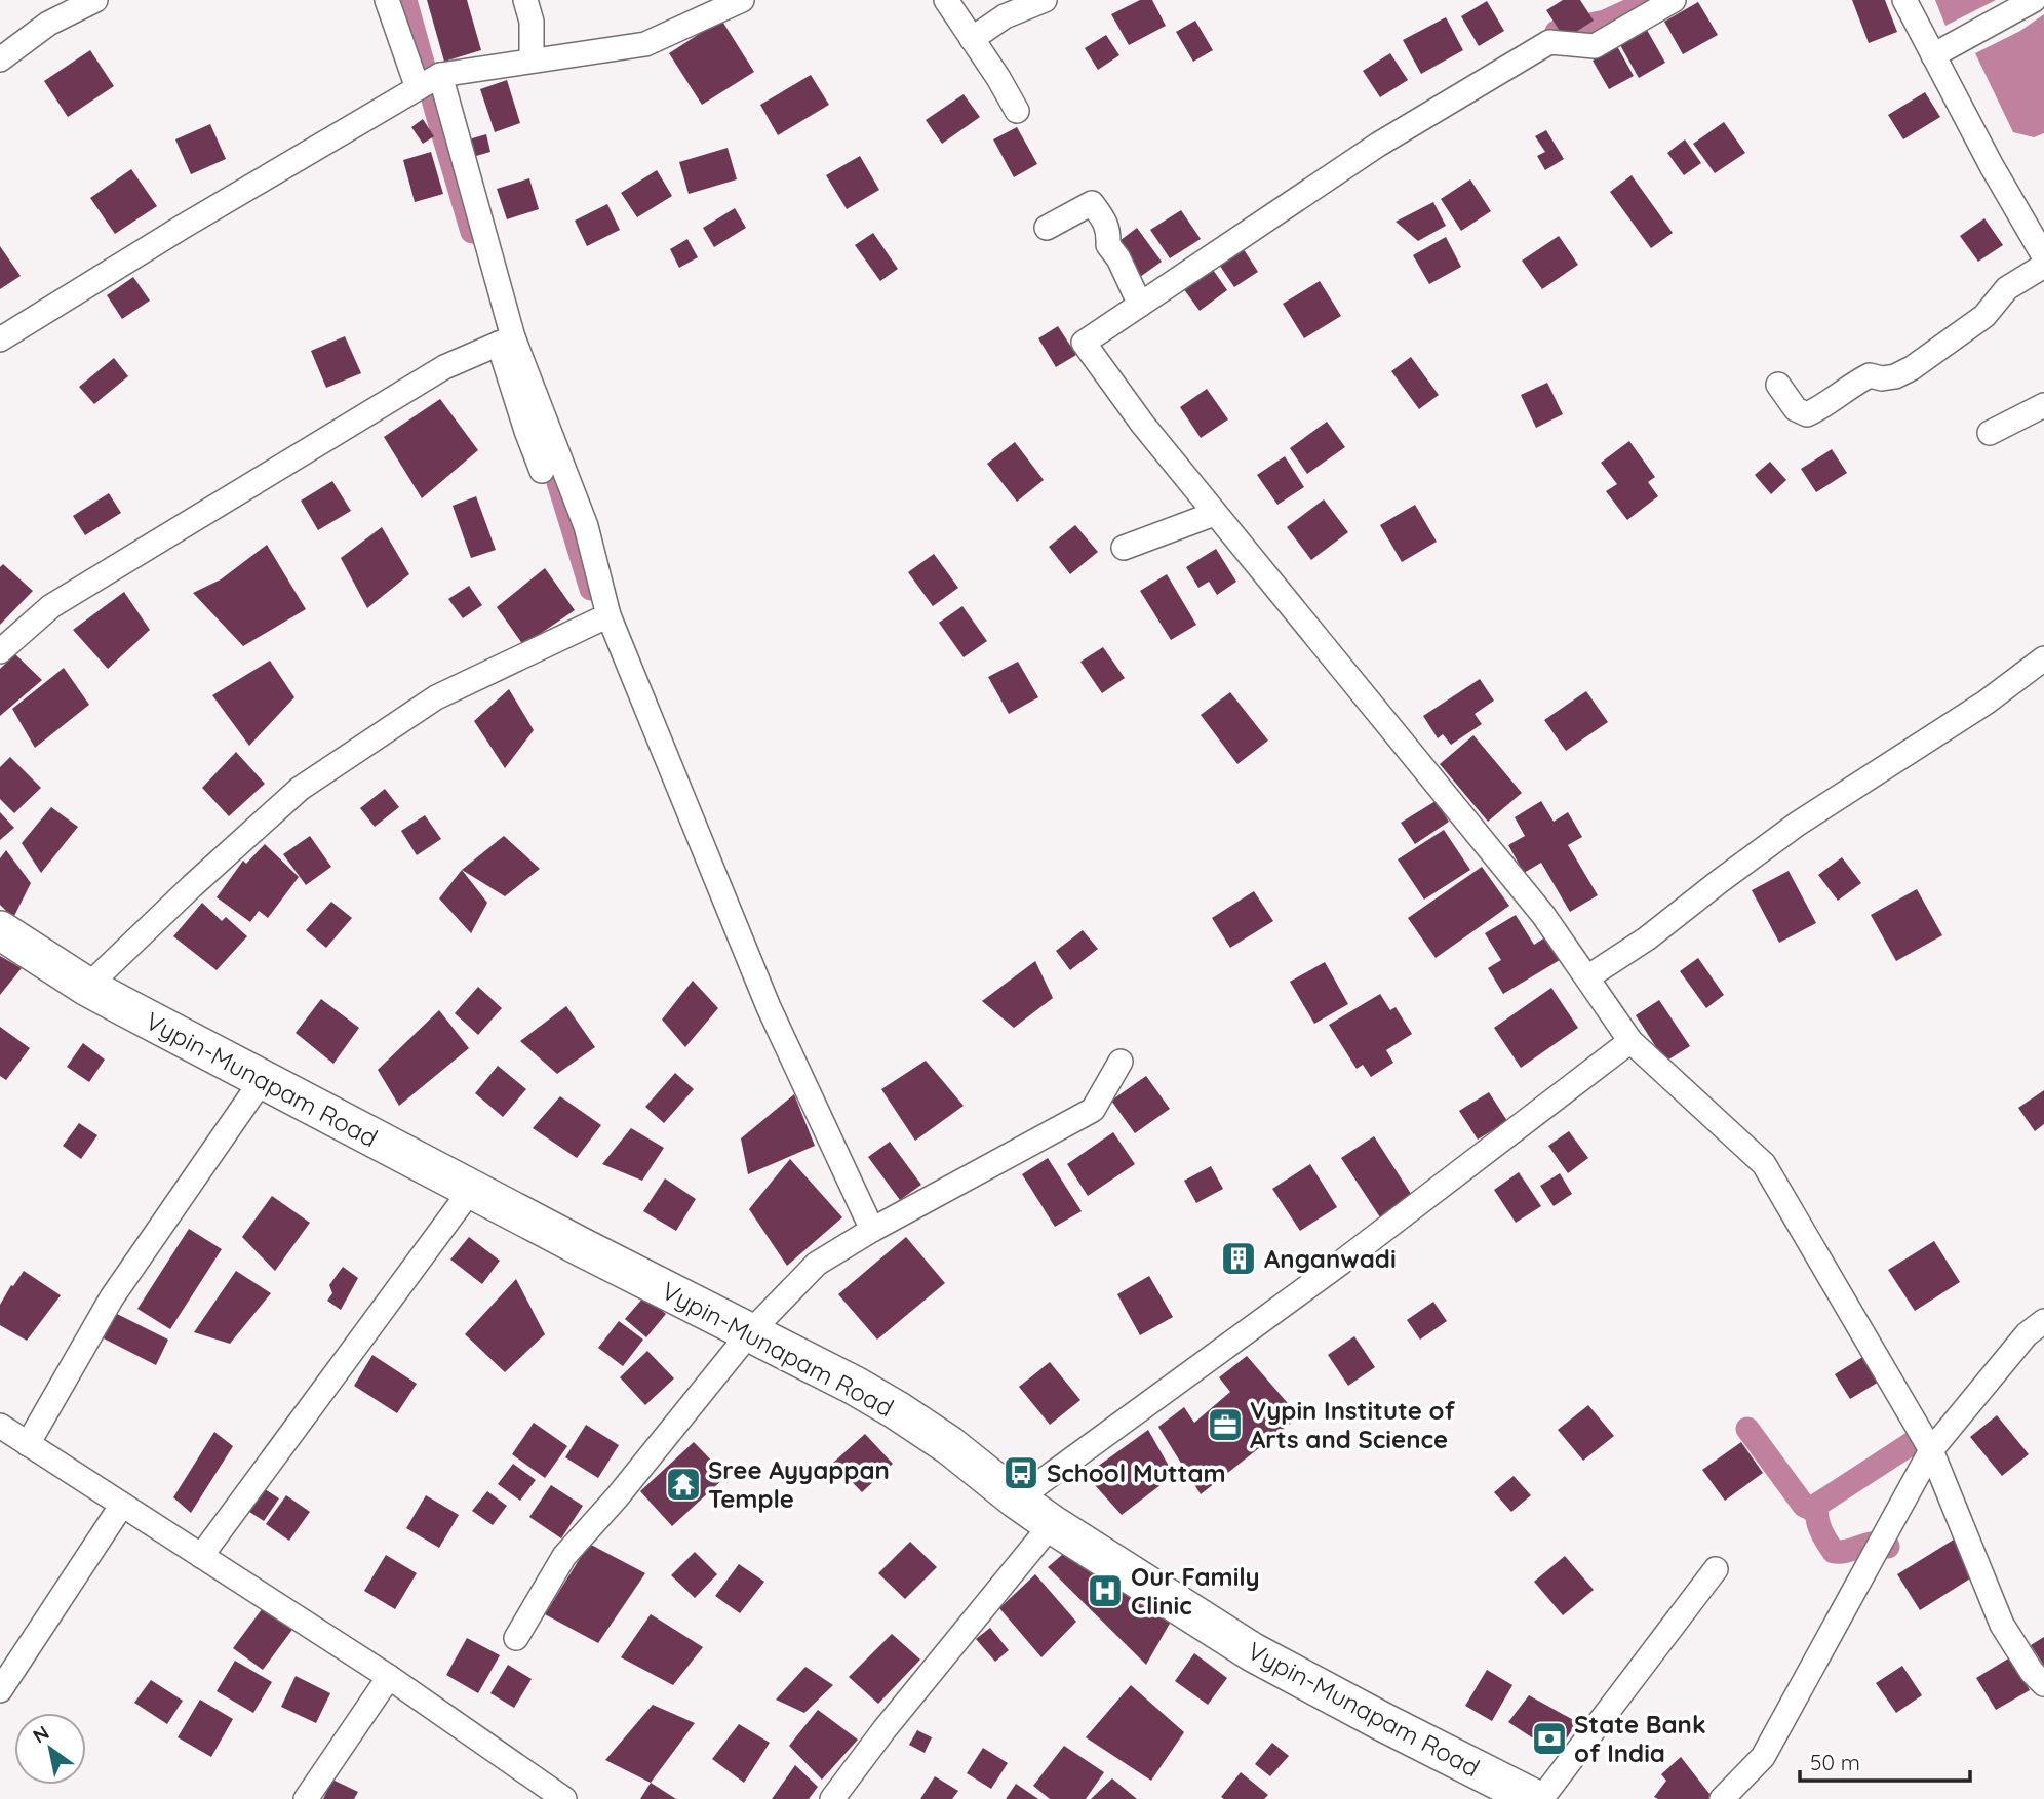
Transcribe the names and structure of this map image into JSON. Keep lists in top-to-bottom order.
{
  "streets": {
    "main road": ["Vypin-Munapam Road"]
  },
  "places": {
    "building": ["Anganwadi"],
    "office": ["Vypin Institute of Arts and Science"],
    "bus stop": ["School Muttam"],
    "temple": ["Sree Ayyappan Temple"],
    "hospital": ["Our Family Clinic"],
    "bank": ["State Bank of India"]
  },
  "scale_bar": "50 m",
  "north": "top left"
}
